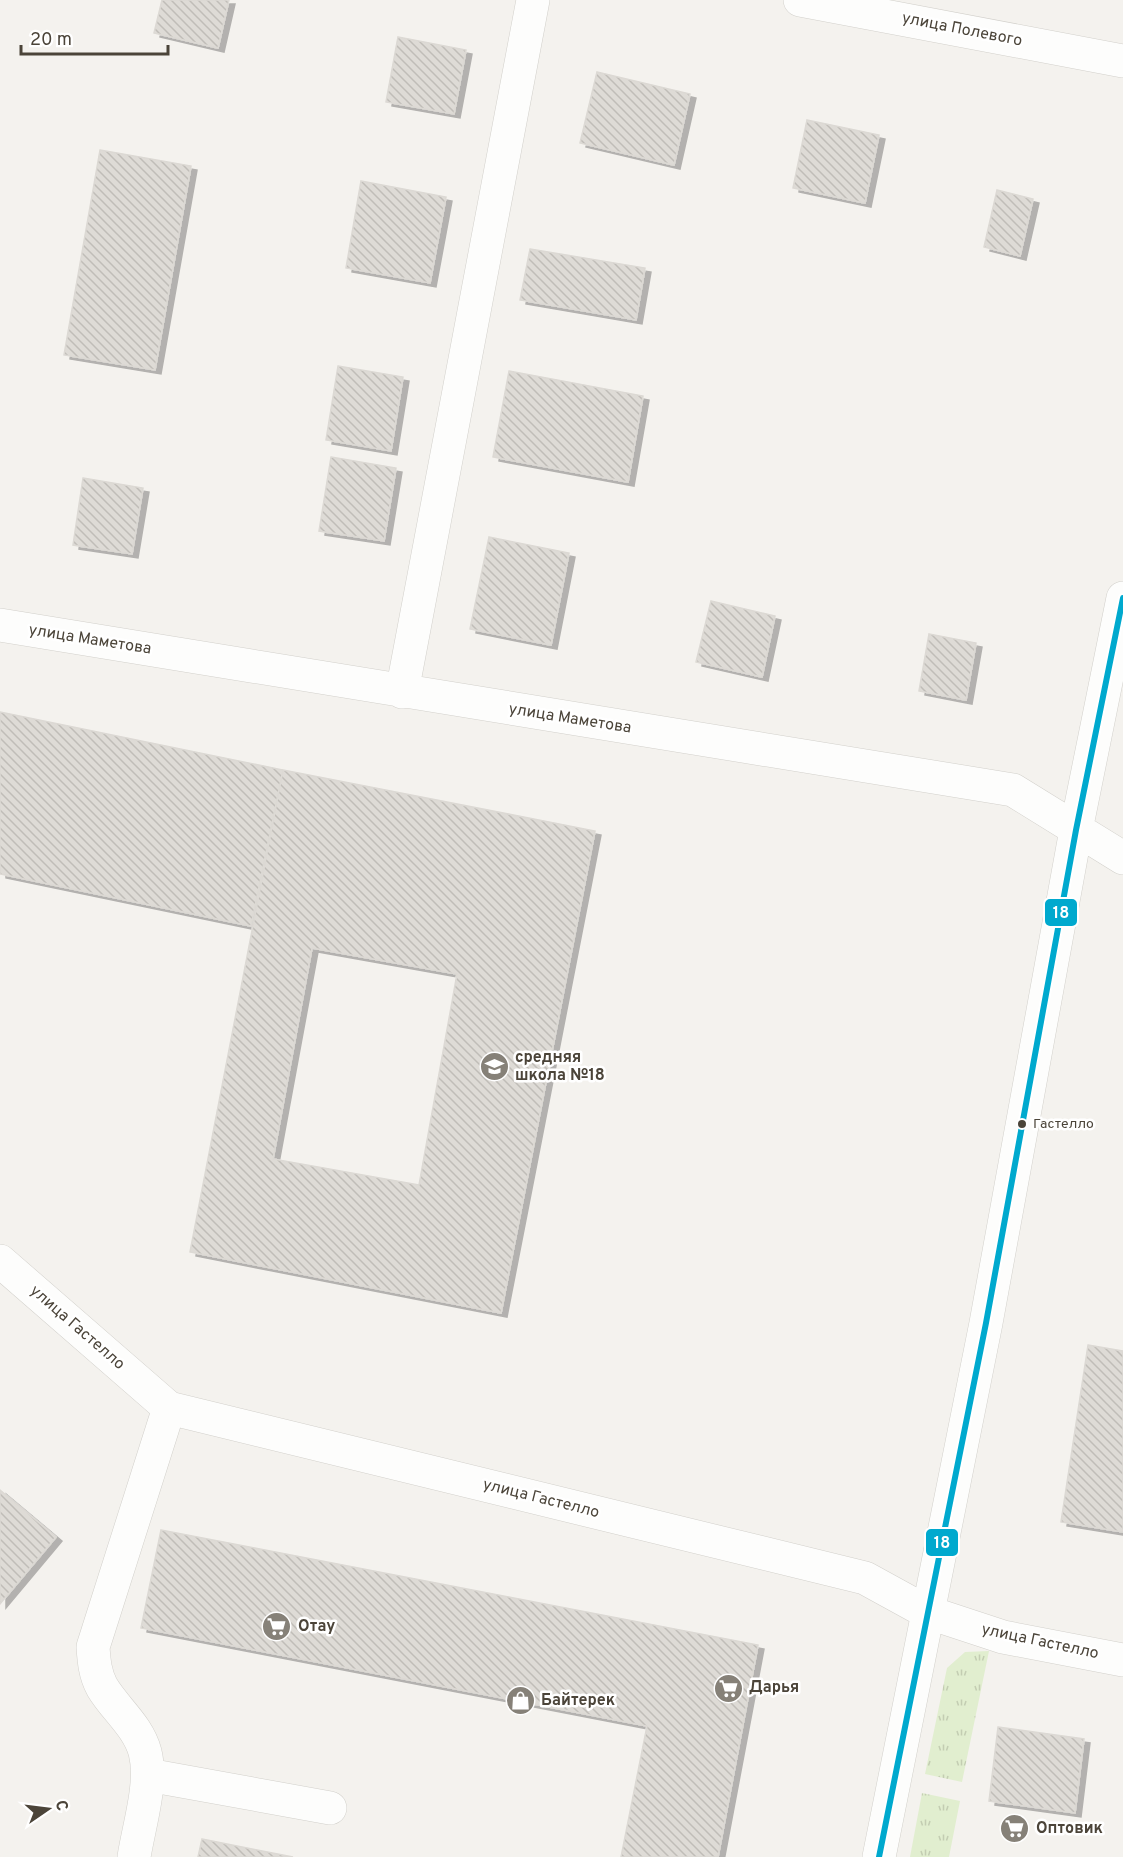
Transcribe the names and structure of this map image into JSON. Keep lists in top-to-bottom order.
{
  "streets": {
    "street": ["улица Полевого", "улица Маметова", "улица Гастелло"]
  },
  "places": {
    "school or university": ["средняя школа №18"],
    "other": ["Гастелло"],
    "supermarket": ["Отау", "Дарья", "Оптовик"],
    "shop": ["Байтерек"]
  },
  "lines": ["transit line 18"],
  "scale_bar": "20 m",
  "north": "right"
}
